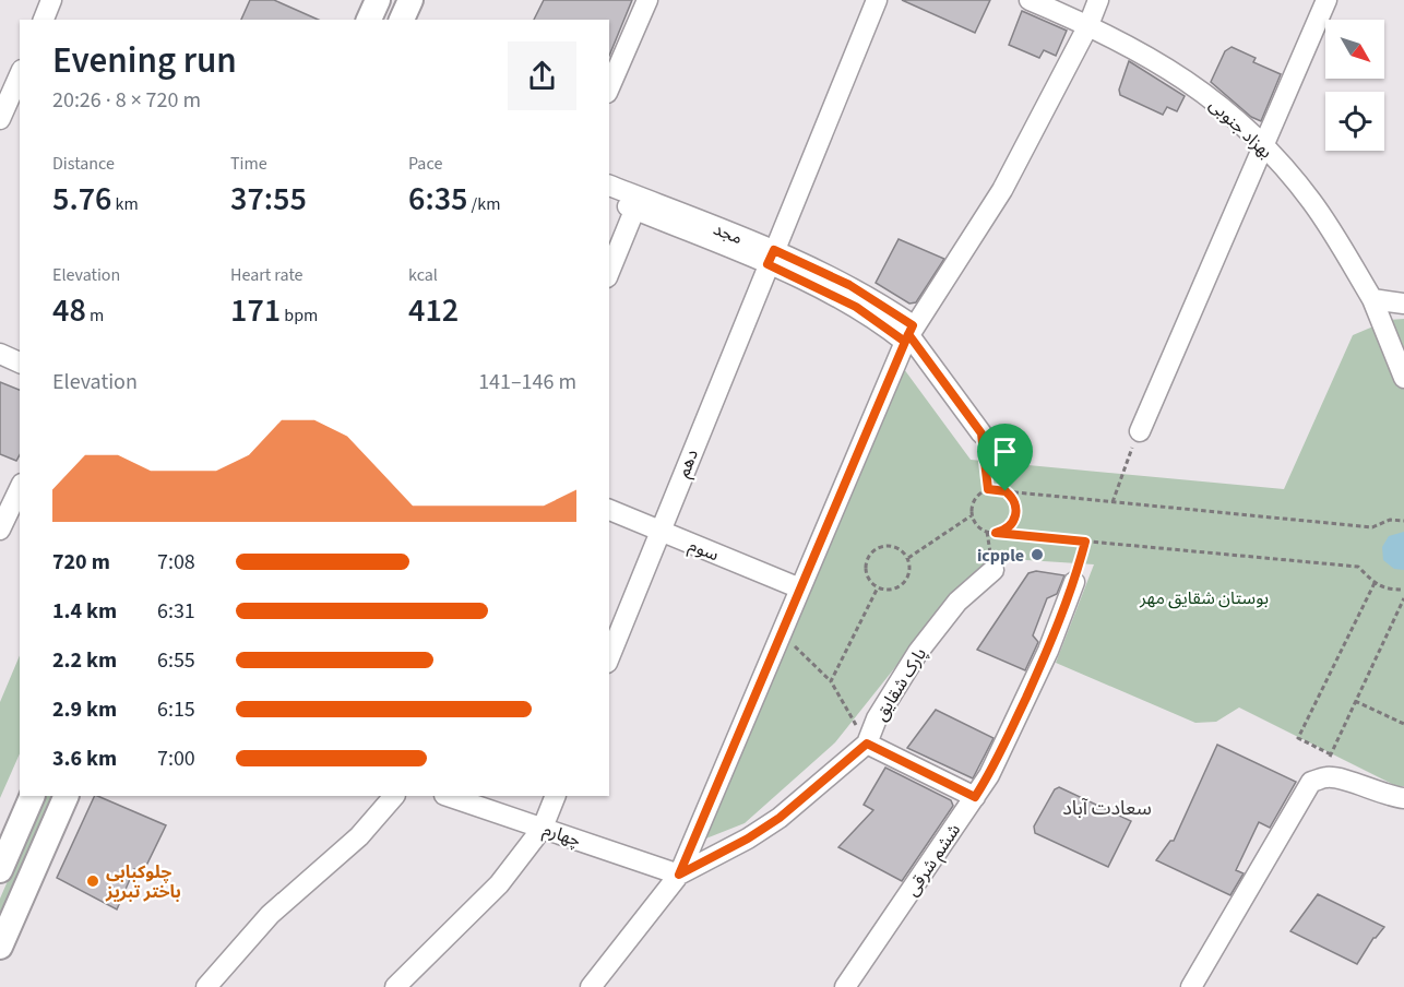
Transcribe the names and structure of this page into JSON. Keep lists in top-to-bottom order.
{
  "streets": {
    "street": [
      "بهزاد جنوبی",
      "مجد",
      "دهم",
      "سوم",
      "پارک شقایق",
      "چهارم",
      "ششم شرقی"
    ]
  },
  "crossings": [
    ["مجد", "دهم"],
    ["دهم", "سوم"],
    ["پارک شقایق", "چهارم"]
  ],
  "districts": ["سعادت آباد"],
  "parks": ["بوستان شقایق مهر"],
  "places": ["icpple", "چلوکبابی باختر تبریز"],
  "north": "bottom right",
  "page": {
    "heading": ["Evening run", "20:26 · 8 × 720 m"],
    "stats": [
      ["Distance", "5.76 km"],
      ["Time", "37:55"],
      ["Pace", "6:35 /km"],
      ["Elevation", "48 m"],
      ["Heart rate", "171 bpm"],
      ["kcal", "412"]
    ],
    "chart": ["Elevation", "141–146 m"],
    "list": [
      {
        "name": "720 m",
        "note": "7:08"
      },
      {
        "name": "1.4 km",
        "note": "6:31"
      },
      {
        "name": "2.2 km",
        "note": "6:55"
      },
      {
        "name": "2.9 km",
        "note": "6:15"
      },
      {
        "name": "3.6 km",
        "note": "7:00"
      }
    ]
  }
}
